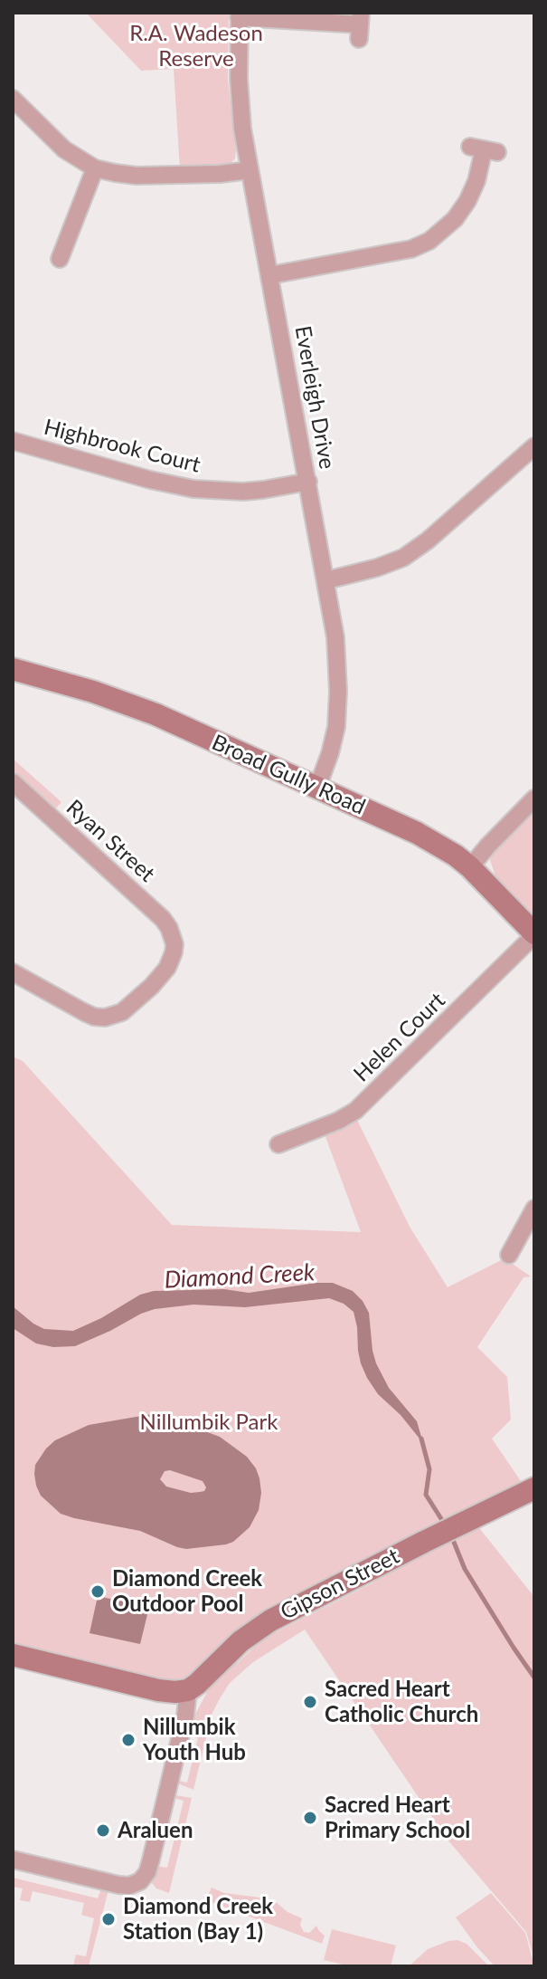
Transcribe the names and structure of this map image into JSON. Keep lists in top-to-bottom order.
{
  "streets": {
    "street": [
      "Everleigh Drive",
      "Highbrook Court",
      "Broad Gully Road",
      "Ryan Street",
      "Helen Court",
      "Gipson Street"
    ]
  },
  "crossings": [
    ["Everleigh Drive", "Highbrook Court"],
    ["Everleigh Drive", "Broad Gully Road"],
    ["Broad Gully Road", "Helen Court"]
  ],
  "water": ["Diamond Creek"],
  "parks": ["R.A. Wadeson Reserve", "Nillumbik Park"],
  "places": [
    "Diamond Creek Outdoor Pool",
    "Sacred Heart Catholic Church",
    "Nillumbik Youth Hub",
    "Sacred Heart Primary School",
    "Araluen",
    "Diamond Creek Station (Bay 1)"
  ]
}
